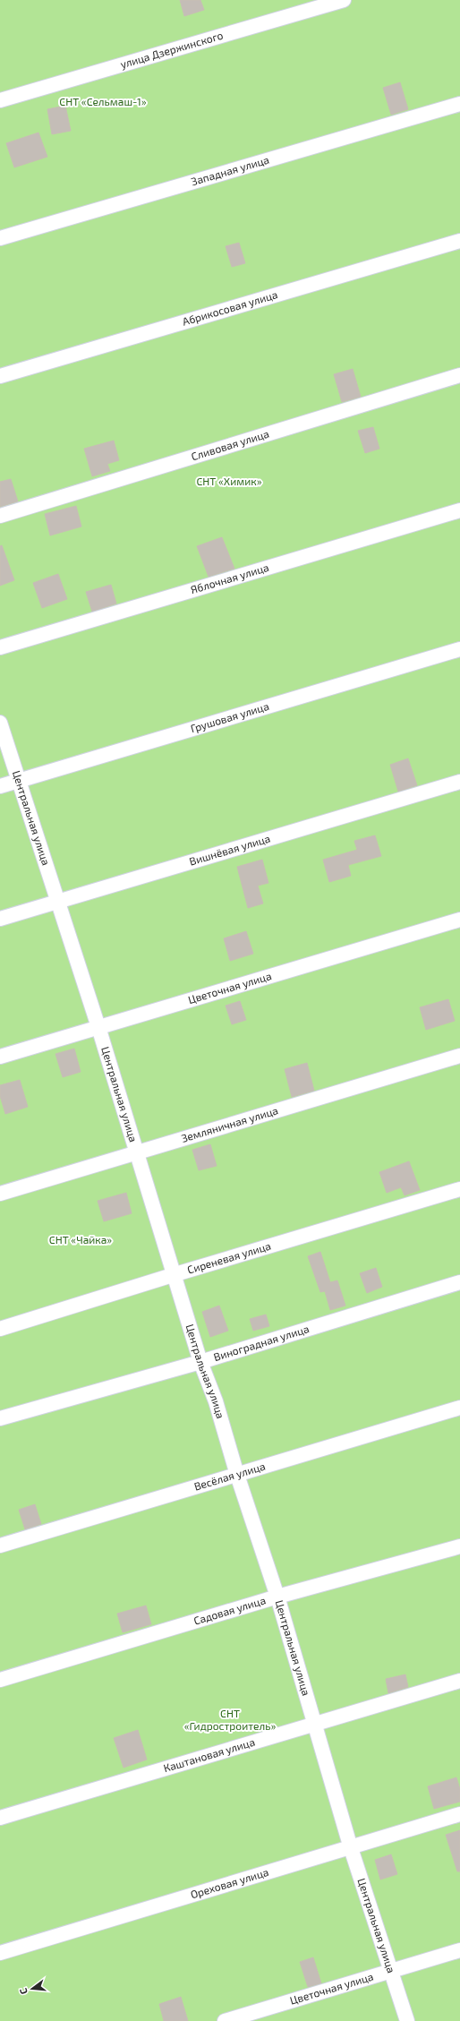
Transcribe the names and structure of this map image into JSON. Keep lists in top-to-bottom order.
{
  "streets": {
    "street": [
      "улица Дзержинского",
      "Западная улица",
      "Абрикосовая улица",
      "Сливовая улица",
      "Яблочная улица",
      "Грушовая улица",
      "Центральная улица",
      "Вишнёвая улица",
      "Цветочная улица",
      "Земляничная улица",
      "Сиреневая улица",
      "Виноградная улица",
      "Весёлая улица",
      "Садовая улица",
      "Каштановая улица",
      "Ореховая улица"
    ]
  },
  "crossings": [
    ["Грушовая улица", "Центральная улица"],
    ["Центральная улица", "Вишнёвая улица"],
    ["Центральная улица", "Цветочная улица"],
    ["Центральная улица", "Земляничная улица"],
    ["Центральная улица", "Сиреневая улица"],
    ["Центральная улица", "Виноградная улица"],
    ["Центральная улица", "Весёлая улица"],
    ["Центральная улица", "Садовая улица"],
    ["Центральная улица", "Каштановая улица"],
    ["Центральная улица", "Ореховая улица"]
  ],
  "parks": [
    "СНТ «Сельмаш-1»",
    "СНТ «Химик»",
    "СНТ «Чайка»",
    "СНТ «Гидростроитель»"
  ],
  "north": "left"
}
